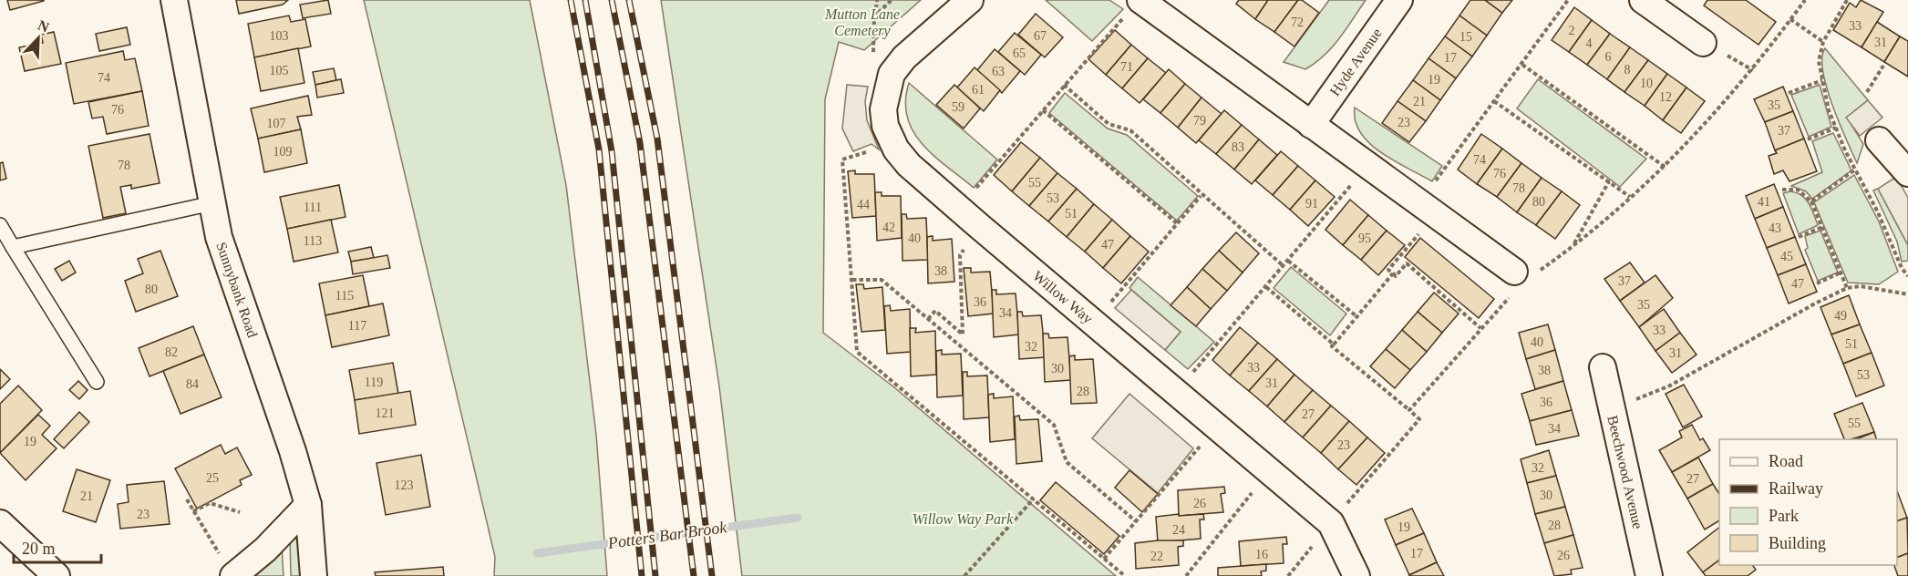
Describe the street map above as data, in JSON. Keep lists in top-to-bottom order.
{
  "streets": {
    "street": [
      "Hyde Avenue",
      "Sunnybank Road",
      "Willow Way",
      "Beechwood Avenue"
    ]
  },
  "water": ["Potters Bar Brook"],
  "parks": ["Mutton Lane Cemetery", "Willow Way Park"],
  "house_numbers": [
    "72",
    "33",
    "2",
    "103",
    "67",
    "15",
    "31",
    "4",
    "65",
    "6",
    "17",
    "71",
    "8",
    "105",
    "63",
    "74",
    "19",
    "10",
    "61",
    "12",
    "21",
    "35",
    "59",
    "76",
    "79",
    "23",
    "107",
    "37",
    "83",
    "109",
    "74",
    "78",
    "76",
    "55",
    "78",
    "53",
    "80",
    "41",
    "91",
    "44",
    "111",
    "51",
    "42",
    "43",
    "40",
    "95",
    "113",
    "47",
    "45",
    "38",
    "37",
    "47",
    "80",
    "115",
    "36",
    "35",
    "34",
    "49",
    "117",
    "33",
    "40",
    "51",
    "32",
    "82",
    "31",
    "33",
    "30",
    "38",
    "53",
    "119",
    "31",
    "84",
    "28",
    "36",
    "121",
    "27",
    "55",
    "34",
    "19",
    "23",
    "32",
    "25",
    "27",
    "123",
    "30",
    "21",
    "26",
    "23",
    "28",
    "19",
    "24",
    "17",
    "16",
    "26",
    "22"
  ],
  "legend": [
    "Road",
    "Railway",
    "Park",
    "Building"
  ],
  "scale_bar": "20 m",
  "north": "top right"
}
